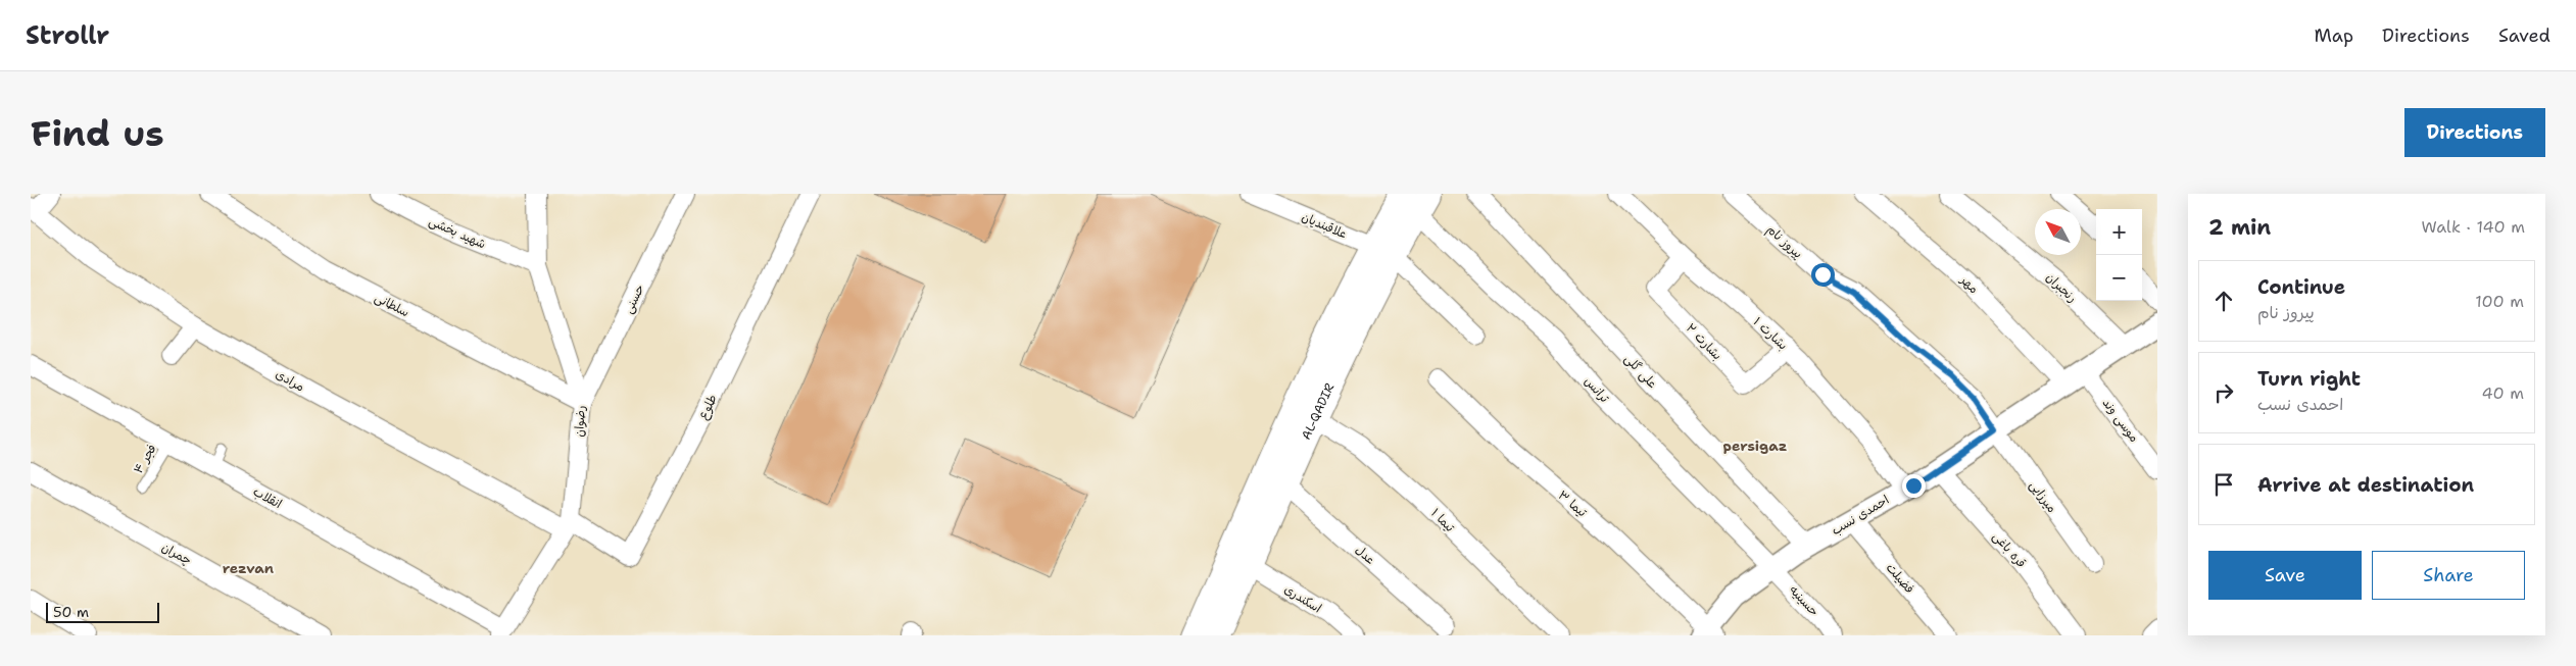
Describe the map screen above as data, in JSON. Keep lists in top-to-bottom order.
{
  "streets": {
    "main road": ["AL-QADIR"],
    "street": [
      "علاقبندیان",
      "شهید بخشی",
      "پیروز نام",
      "مهر",
      "رنجبران",
      "حسنی",
      "سلطانی",
      "بشارت ۱",
      "بشارت ۲",
      "علی گلی",
      "مرادی",
      "ترانس",
      "طلوع",
      "موسی وند",
      "رضوان",
      "میرزایی",
      "انقلاب",
      "تیما ۳",
      "احمدی نسب",
      "تیما ۱",
      "قره باغی",
      "چمران",
      "عدل",
      "فضیلت",
      "اسکندری",
      "حسینیه"
    ],
    "lane": ["فجر ۴"]
  },
  "crossings": [
    ["علاقبندیان", "AL-QADIR"],
    ["شهید بخشی", "رضوان"],
    ["پیروز نام", "میرزایی"],
    ["پیروز نام", "احمدی نسب"],
    ["مهر", "احمدی نسب"],
    ["رنجبران", "احمدی نسب"],
    ["حسنی", "سلطانی"],
    ["حسنی", "رضوان"],
    ["سلطانی", "رضوان"],
    ["بشارت ۱", "بشارت ۲"],
    ["بشارت ۱", "احمدی نسب"],
    ["علی گلی", "احمدی نسب"],
    ["مرادی", "طلوع"],
    ["مرادی", "رضوان"],
    ["ترانس", "AL-QADIR"],
    ["ترانس", "احمدی نسب"],
    ["ترانس", "حسینیه"],
    ["طلوع", "رضوان"],
    ["AL-QADIR", "تیما ۱"],
    ["AL-QADIR", "عدل"],
    ["AL-QADIR", "اسکندری"],
    ["موسی وند", "احمدی نسب"],
    ["رضوان", "انقلاب"],
    ["فجر ۴", "انقلاب"],
    ["میرزایی", "احمدی نسب"],
    ["تیما ۳", "احمدی نسب"],
    ["احمدی نسب", "قره باغی"],
    ["احمدی نسب", "فضیلت"],
    ["احمدی نسب", "حسینیه"]
  ],
  "districts": ["persigaz", "rezvan"],
  "scale_bar": "50 m",
  "north": "top left",
  "page": {
    "header": "Strollr",
    "nav": ["Map", "Directions", "Saved"],
    "buttons": [
      "Directions",
      ["Save", "Share"]
    ],
    "title": "Find us",
    "heading": ["2 min", "Walk · 140 m"],
    "map_buttons": ["+", "−"],
    "list": [
      ["Continue", "پیروز نام", "100 m"],
      ["Turn right", "احمدی نسب", "40 m"],
      "Arrive at destination"
    ],
    "scale": "50 m"
  }
}
